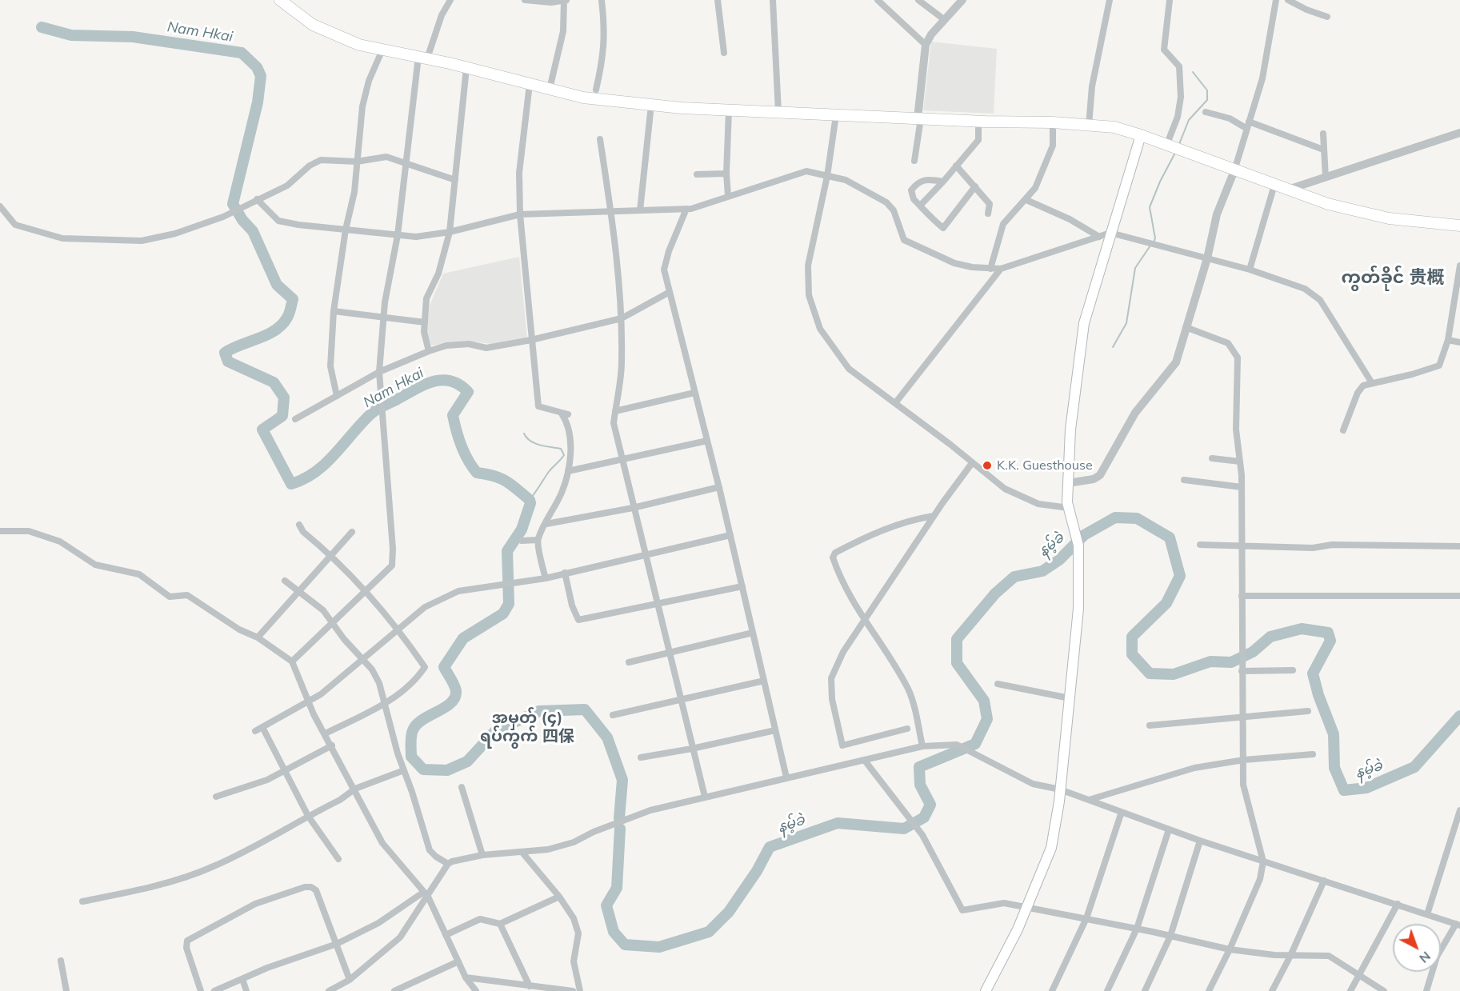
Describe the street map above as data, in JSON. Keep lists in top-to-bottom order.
{
  "districts": ["ကွတ်ခိုင် 贵概", "အမှတ် (၄) ရပ်ကွက် 四保"],
  "water": ["Nam Hkai", "နမ့်ခဲ"],
  "places": ["K.K. Guesthouse"],
  "north": "bottom right"
}
